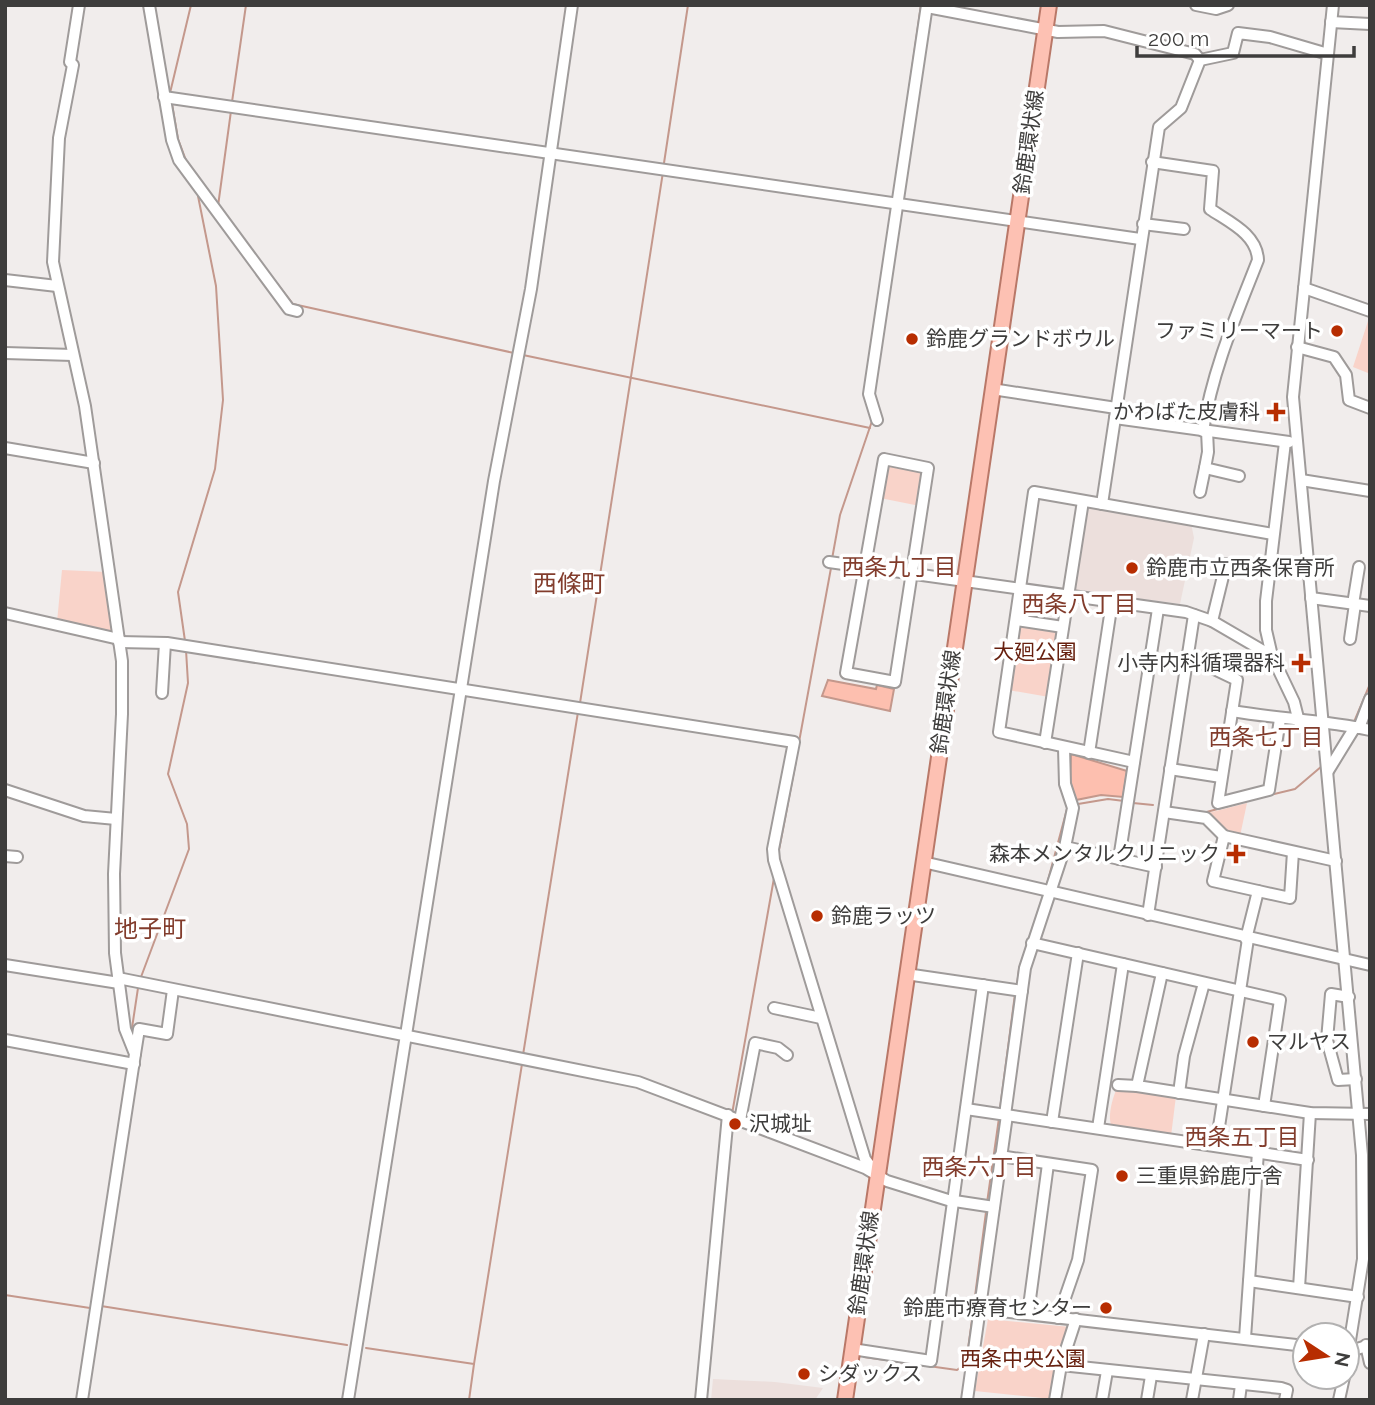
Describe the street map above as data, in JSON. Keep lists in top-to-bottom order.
{
  "streets": {
    "main road": ["鈴鹿環状線"]
  },
  "districts": [
    "西条九丁目",
    "西條町",
    "西条八丁目",
    "西条七丁目",
    "地子町",
    "西条五丁目",
    "西条六丁目"
  ],
  "parks": ["大廻公園", "西条中央公園"],
  "places": {
    "other": [
      "ファミリーマート",
      "鈴鹿グランドボウル",
      "鈴鹿市立西条保育所",
      "鈴鹿ラッツ",
      "マルヤス",
      "沢城址",
      "三重県鈴鹿庁舎",
      "鈴鹿市療育センター",
      "シダックス"
    ],
    "health": ["かわばた皮膚科", "小寺内科循環器科", "森本メンタルクリニック"]
  },
  "scale_bar": "200 m",
  "north": "right"
}
